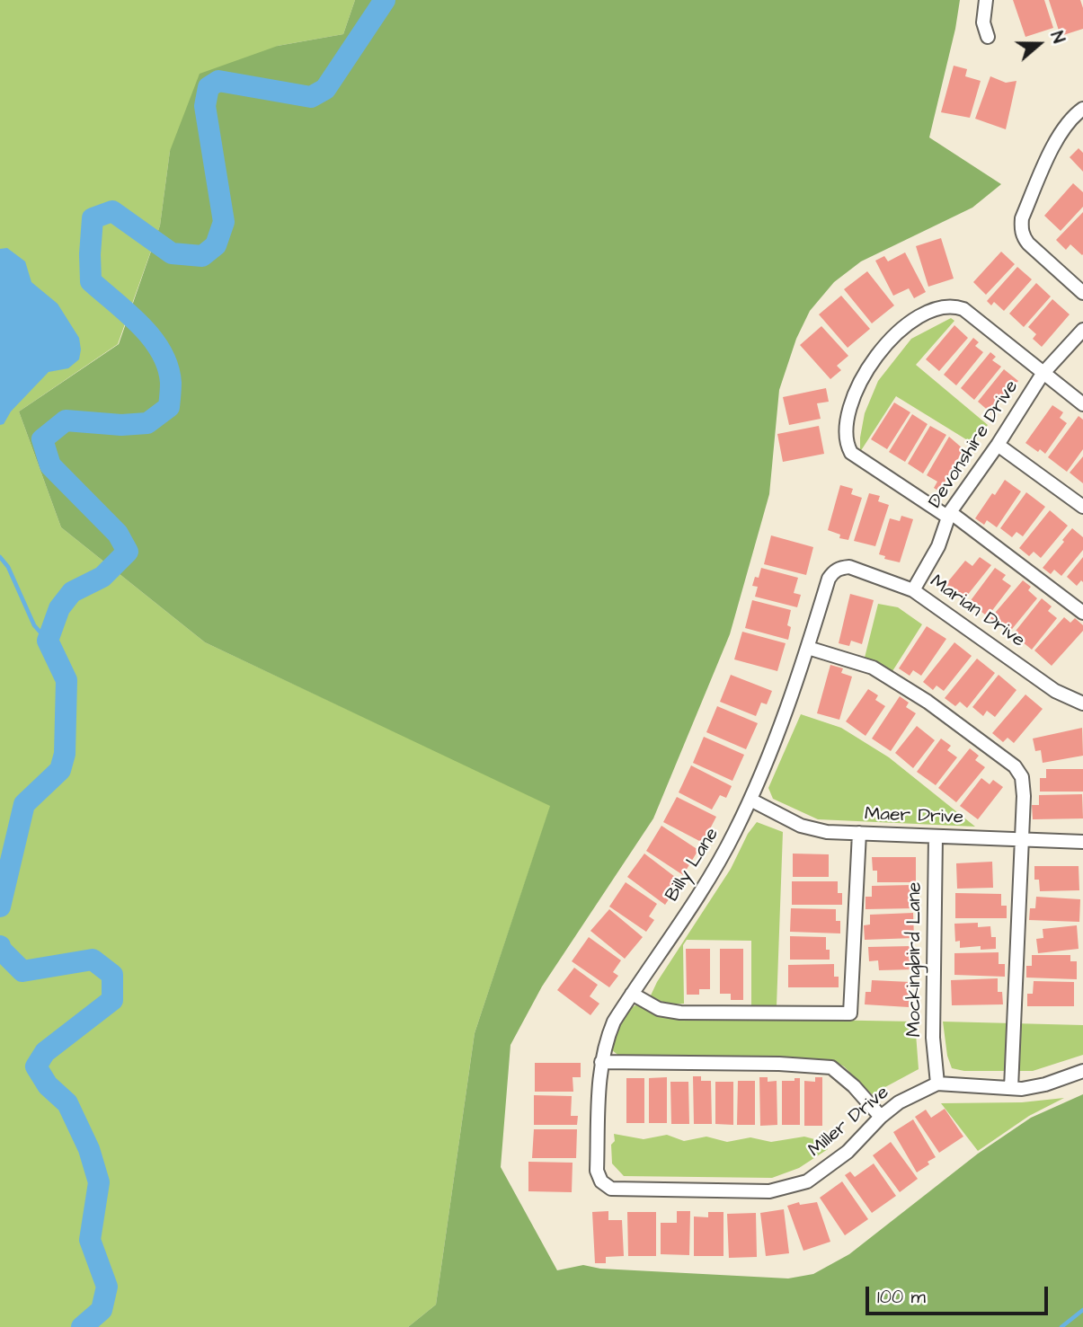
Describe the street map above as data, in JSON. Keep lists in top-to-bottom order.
{
  "streets": {
    "street": [
      "Devonshire Drive",
      "Marian Drive",
      "Maer Drive",
      "Billy Lane",
      "Mockingbird Lane",
      "Miller Drive"
    ]
  },
  "crossings": [
    ["Devonshire Drive", "Marian Drive"],
    ["Marian Drive", "Billy Lane"],
    ["Maer Drive", "Billy Lane"],
    ["Maer Drive", "Mockingbird Lane"],
    ["Billy Lane", "Miller Drive"],
    ["Mockingbird Lane", "Miller Drive"]
  ],
  "scale_bar": "100 m",
  "north": "right"
}
